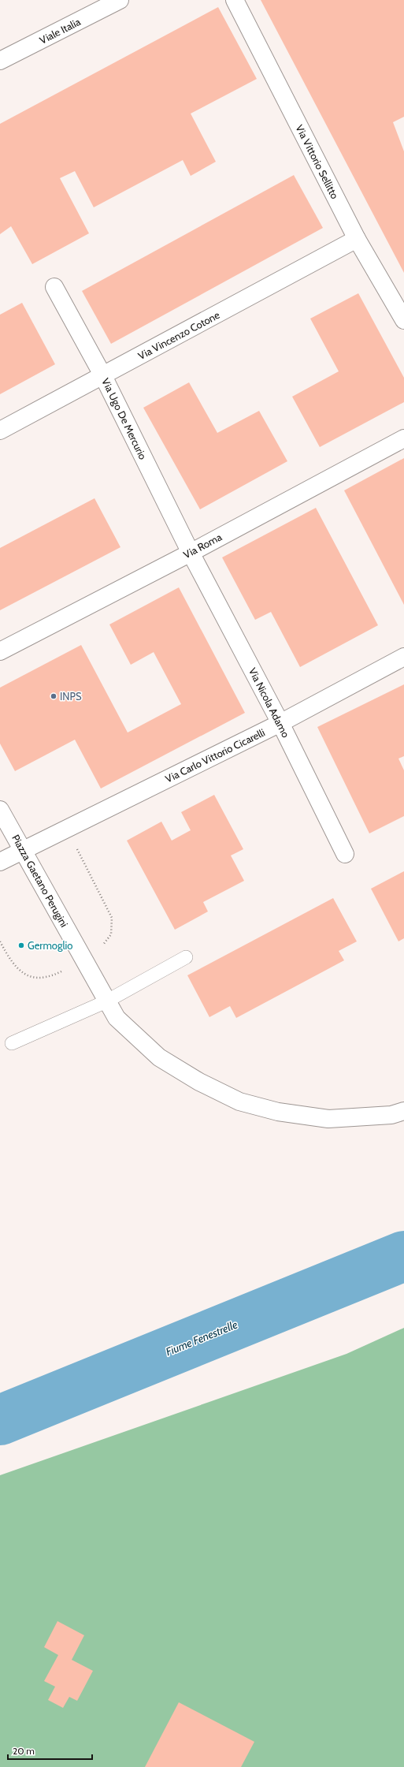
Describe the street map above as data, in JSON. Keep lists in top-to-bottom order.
{
  "streets": {
    "street": [
      "Viale Italia",
      "Via Vittorio Sellitto",
      "Via Vincenzo Cotone",
      "Via Ugo De Mercurio",
      "Via Roma",
      "Via Nicola Adamo",
      "Via Carlo Vittorio Cicarelli",
      "Piazza Gaetano Perugini"
    ]
  },
  "crossings": [
    ["Via Vittorio Sellitto", "Via Vincenzo Cotone"],
    ["Via Vincenzo Cotone", "Via Ugo De Mercurio"],
    ["Via Ugo De Mercurio", "Via Roma"],
    ["Via Ugo De Mercurio", "Via Nicola Adamo"],
    ["Via Roma", "Via Nicola Adamo"],
    ["Via Nicola Adamo", "Via Carlo Vittorio Cicarelli"],
    ["Via Carlo Vittorio Cicarelli", "Piazza Gaetano Perugini"]
  ],
  "water": ["Fiume Fenestrelle"],
  "places": ["INPS", "Germoglio"],
  "scale_bar": "20 m"
}
